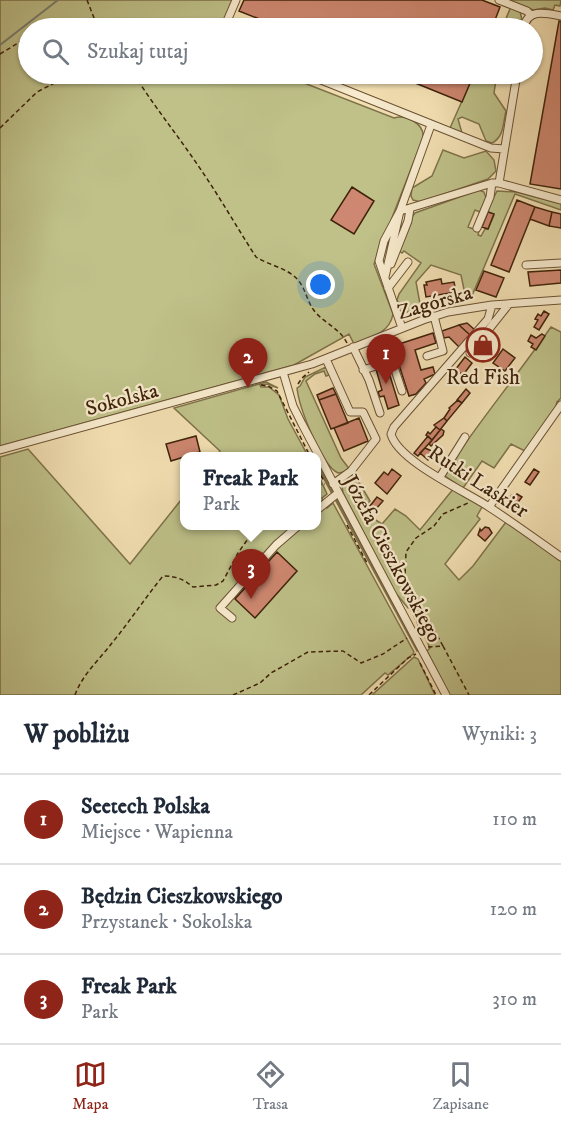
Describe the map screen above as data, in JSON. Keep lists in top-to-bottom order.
{
  "streets": {
    "street": [
      "Zagórska",
      "Sokolska",
      "Rutki Laskier",
      "Józefa Cieszkowskiego"
    ]
  },
  "crossings": [
    ["Zagórska", "Sokolska"],
    ["Zagórska", "Rutki Laskier"],
    ["Zagórska", "Józefa Cieszkowskiego"]
  ],
  "places": {
    "shop": ["Red Fish"]
  },
  "page": {
    "search": "Szukaj tutaj",
    "pins": ["1", "2", "3"],
    "popup": ["Freak Park", "Park"],
    "heading": ["W pobliżu", "Wyniki: 3"],
    "list": [
      {
        "mark": "1",
        "name": "Seetech Polska",
        "note": "Miejsce · Wapienna",
        "value": "110 m"
      },
      {
        "mark": "2",
        "name": "Będzin Cieszkowskiego",
        "note": "Przystanek · Sokolska",
        "value": "120 m"
      },
      {
        "mark": "3",
        "name": "Freak Park",
        "note": "Park",
        "value": "310 m"
      }
    ],
    "nav": ["Mapa", "Trasa", "Zapisane"]
  }
}
